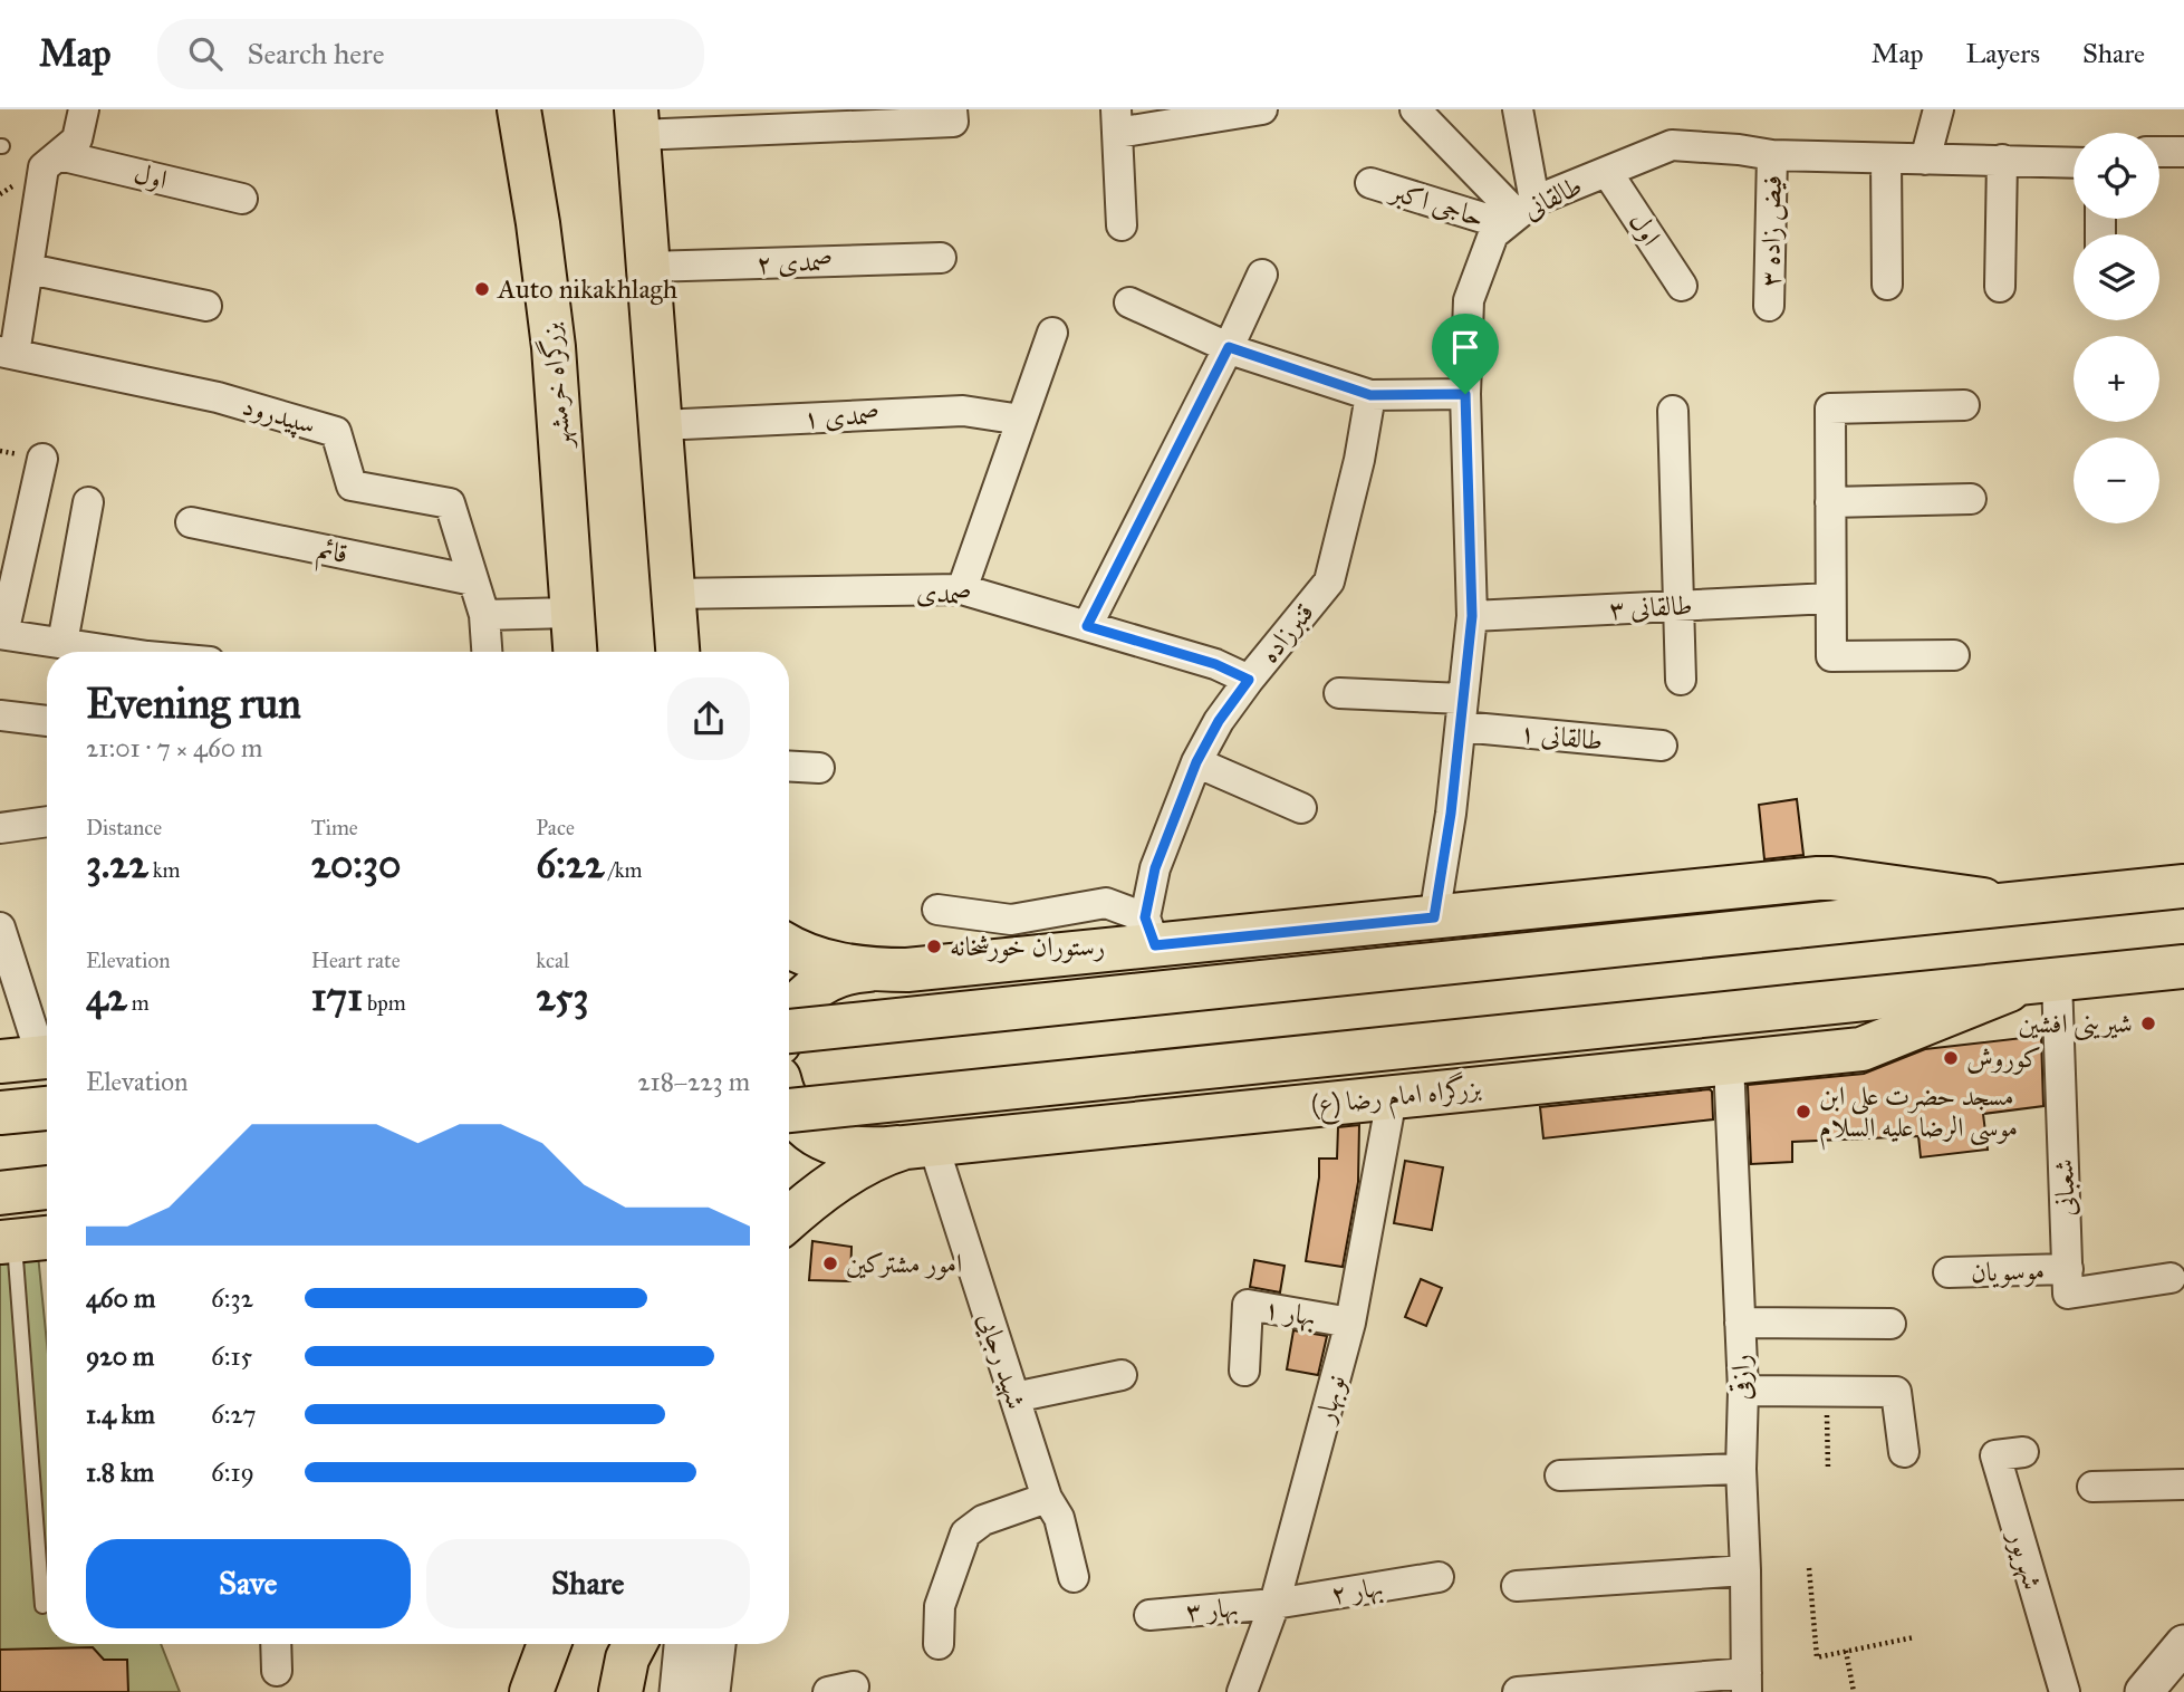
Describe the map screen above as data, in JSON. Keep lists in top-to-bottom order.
{
  "streets": {
    "main road": ["بزرگراه خرمشهر", "بزرگراه امام رضا (ع)"],
    "street": [
      "اول",
      "طالقانی",
      "حاجی اکبر",
      "فیض زاده ۳",
      "صمدی ۲",
      "سپیدرود",
      "صمدی ۱",
      "قائم",
      "صمدی",
      "طالقانی ۳",
      "قنبرزاده",
      "طالقانی ۱",
      "شعبانی",
      "موسویان",
      "بهار ۱",
      "شهید رجایی",
      "رازقی",
      "نوبهار",
      "شهریور",
      "بهار ۲",
      "بهار ۳"
    ]
  },
  "crossings": [
    ["اول", "طالقانی"],
    ["طالقانی", "حاجی اکبر"],
    ["طالقانی", "فیض زاده ۳"],
    ["طالقانی", "طالقانی ۳"],
    ["طالقانی", "طالقانی ۱"],
    ["سپیدرود", "قائم"],
    ["صمدی", "قنبرزاده"],
    ["بزرگراه امام رضا (ع)", "شعبانی"],
    ["بزرگراه امام رضا (ع)", "شهید رجایی"],
    ["بزرگراه امام رضا (ع)", "رازقی"],
    ["بزرگراه امام رضا (ع)", "نوبهار"],
    ["شعبانی", "موسویان"],
    ["بهار ۱", "نوبهار"],
    ["نوبهار", "بهار ۲"],
    ["نوبهار", "بهار ۳"],
    ["بهار ۲", "بهار ۳"]
  ],
  "places": [
    "Auto nikakhlagh",
    "رستوران خورشخانه",
    "شیرینی افشین",
    "کوروش",
    "مسجد حضرت علی ابن موسی الرضا علیه السلام",
    "امور مشترکین"
  ],
  "page": {
    "header": "Map",
    "search": "Search here",
    "nav": ["Map", "Layers", "Share"],
    "map_buttons": ["+", "−"],
    "heading": ["Evening run", "21:01 · 7 × 460 m"],
    "stats": [
      ["Distance", "3.22 km"],
      ["Time", "20:30"],
      ["Pace", "6:22 /km"],
      ["Elevation", "42 m"],
      ["Heart rate", "171 bpm"],
      ["kcal", "253"]
    ],
    "chart": ["Elevation", "218–223 m"],
    "list": [
      {
        "name": "460 m",
        "note": "6:32"
      },
      {
        "name": "920 m",
        "note": "6:15"
      },
      {
        "name": "1.4 km",
        "note": "6:27"
      },
      {
        "name": "1.8 km",
        "note": "6:19"
      }
    ],
    "buttons": ["Save", "Share"]
  }
}
